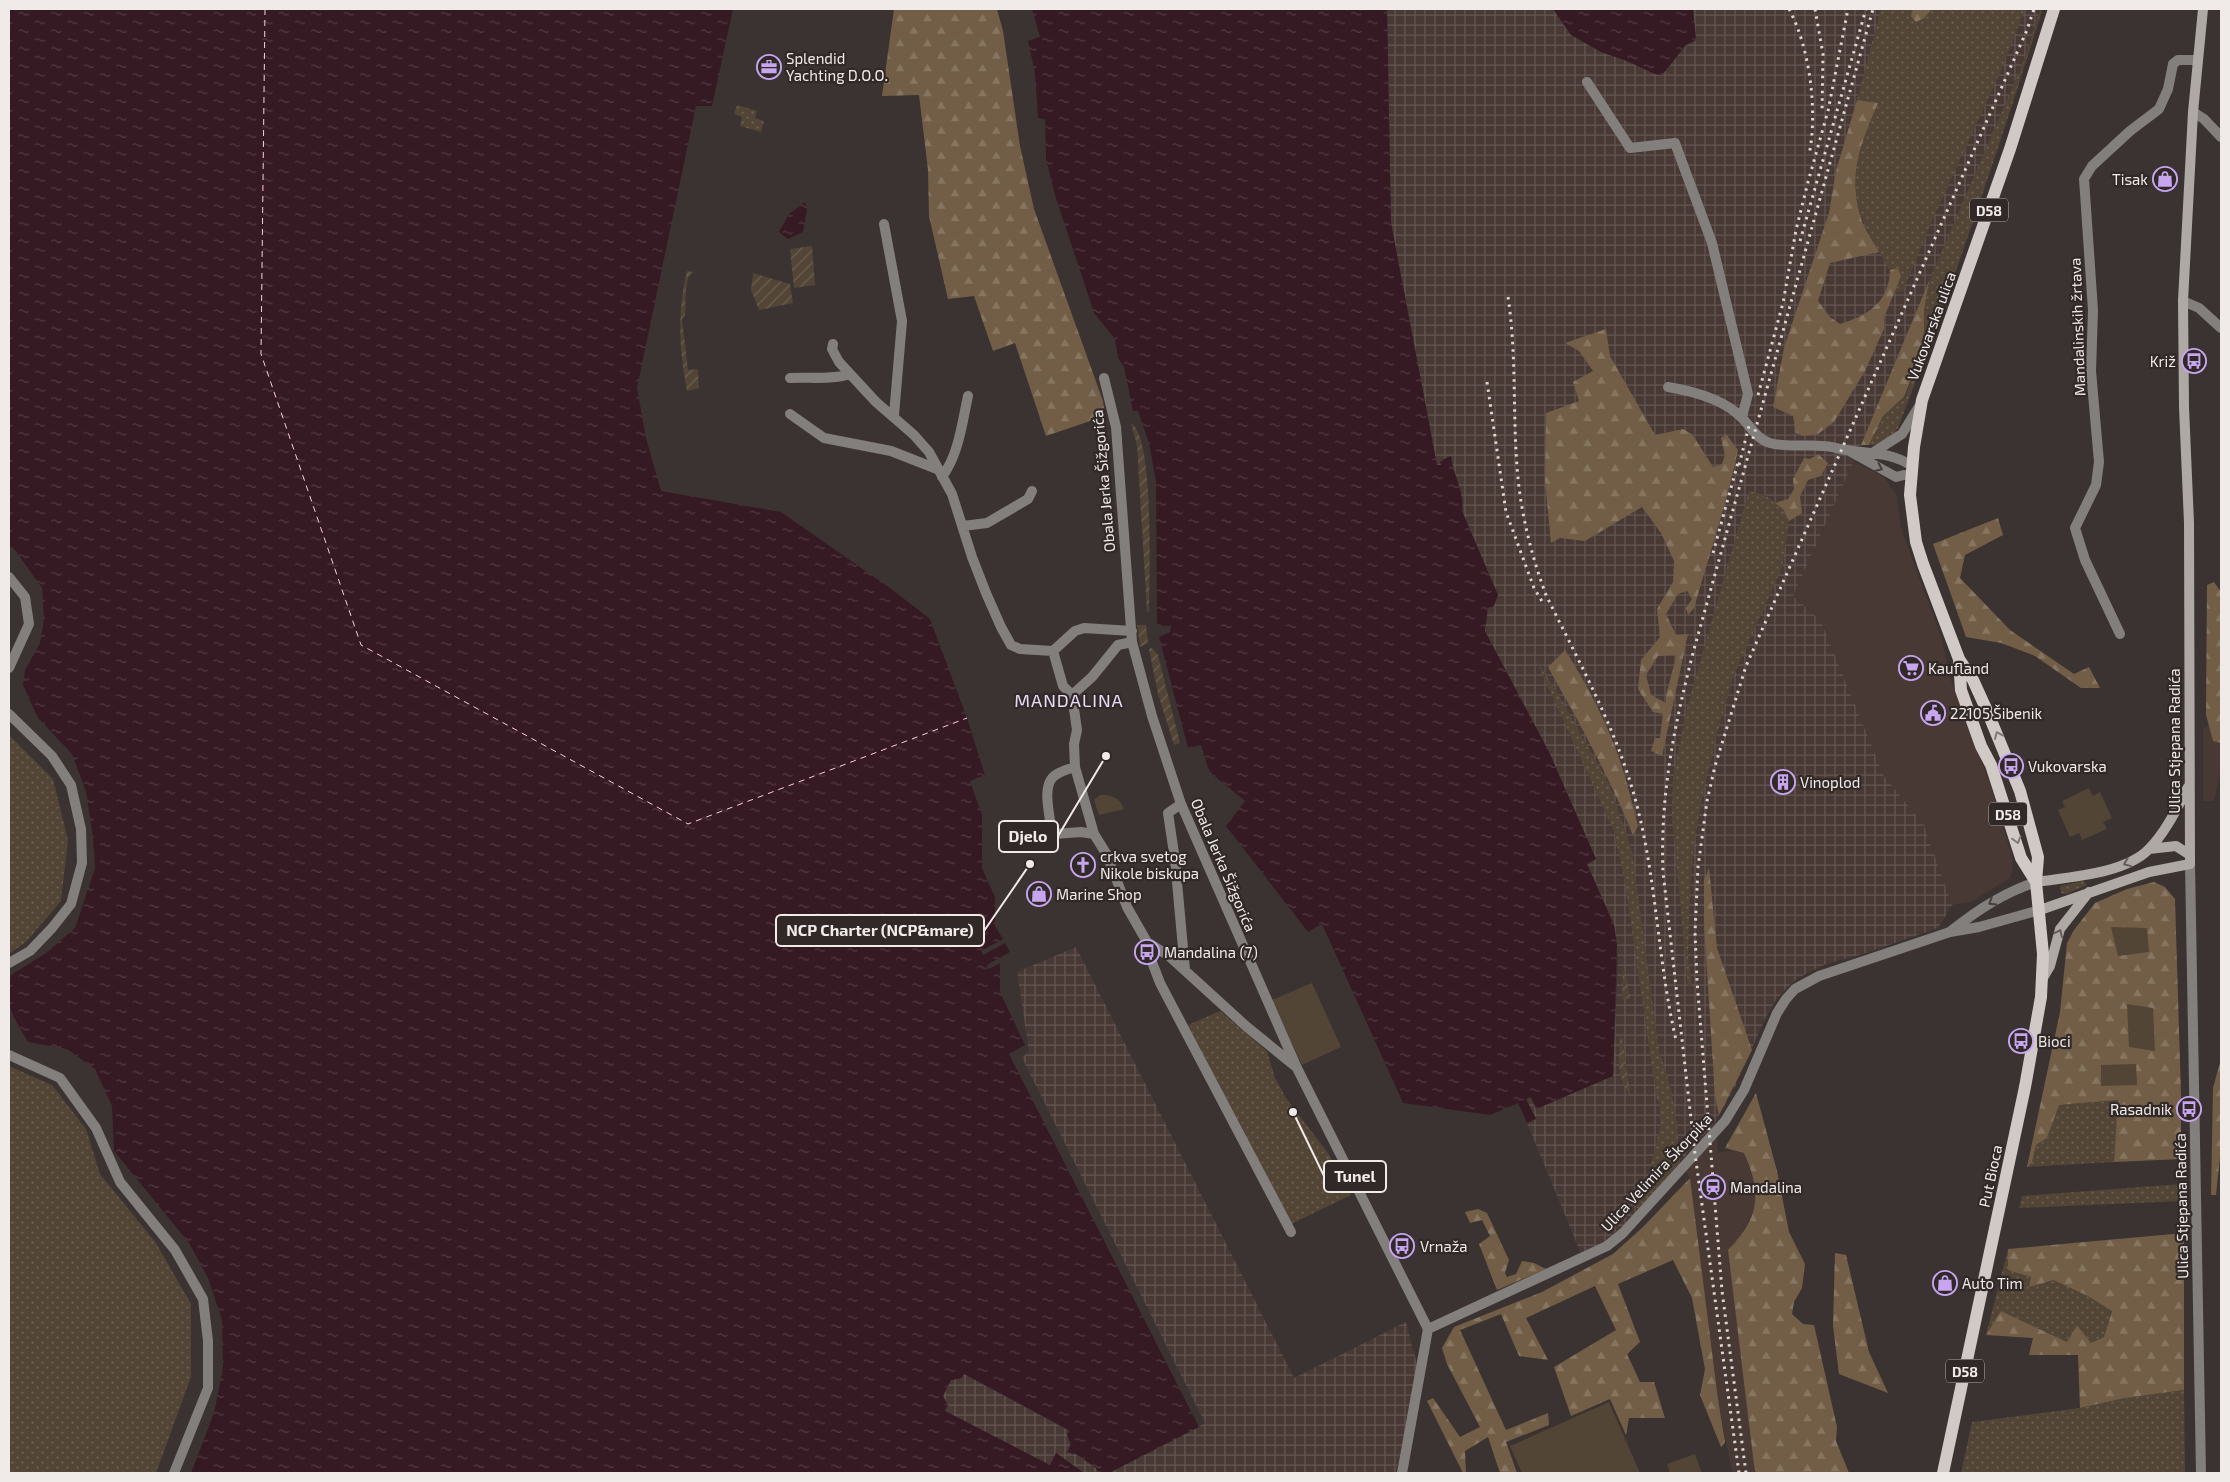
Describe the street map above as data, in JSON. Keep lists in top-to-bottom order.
{
  "streets": {
    "main road": [
      "D58",
      "Vukovarska ulica",
      "Ulica Stjepana Radića",
      "Put Bioca"
    ],
    "street": ["Mandalinskih žrtava", "Obala Jerka Šižgorića", "Ulica Velimira Škorpika"]
  },
  "crossings": [
    ["Vukovarska ulica", "Ulica Velimira Škorpika"],
    ["Vukovarska ulica", "Put Bioca"],
    ["Mandalinskih žrtava", "Ulica Stjepana Radića"],
    ["Obala Jerka Šižgorića", "Ulica Velimira Škorpika"],
    ["Ulica Velimira Škorpika", "Put Bioca"]
  ],
  "districts": ["MANDALINA"],
  "places": {
    "office": ["Splendid Yachting D.O.O."],
    "shop": ["Tisak", "Marine Shop", "Auto Tim"],
    "bus stop": [
      "Križ",
      "Vukovarska",
      "Mandalina (7)",
      "Bioci",
      "Rasadnik",
      "Vrnaža"
    ],
    "supermarket": ["Kaufland"],
    "public building": ["22105 Šibenik"],
    "other": ["Djelo", "NCP Charter (NCP&mare)", "Tunel"],
    "building": ["Vinoplod"],
    "church": ["crkva svetog Nikole biskupa"],
    "station": ["Mandalina"]
  }
}
